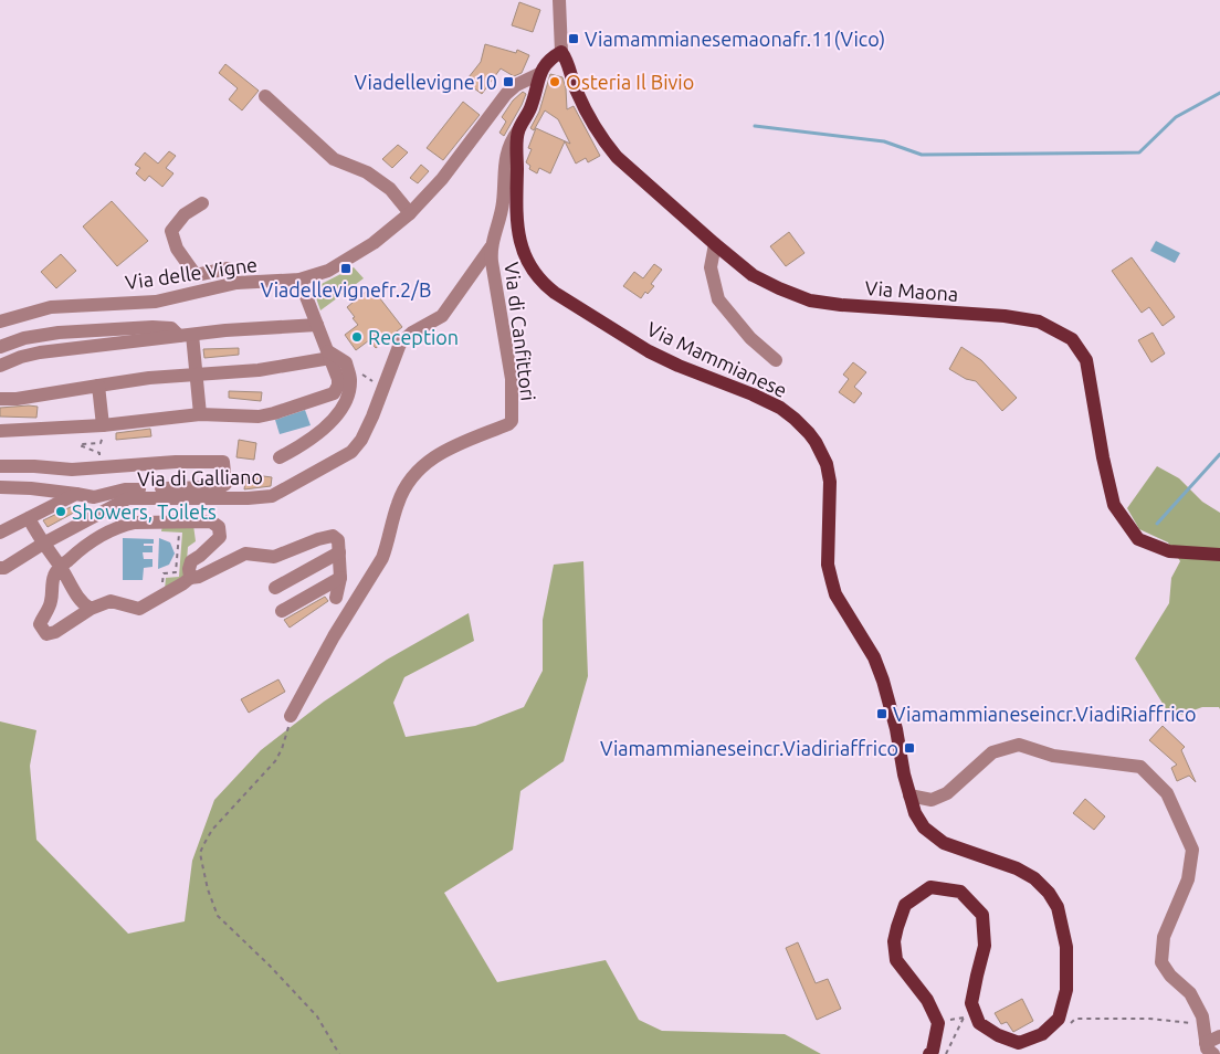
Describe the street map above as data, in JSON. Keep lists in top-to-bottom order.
{
  "streets": {
    "main road": ["Via Maona", "Via Mammianese"],
    "street": ["Via delle Vigne", "Via di Canfittori", "Via di Galliano"]
  },
  "crossings": [
    ["Via delle Vigne", "Via Mammianese"],
    ["Via di Canfittori", "Via Mammianese"],
    ["Via di Canfittori", "Via di Galliano"]
  ],
  "places": {
    "transit": [
      "Viamammianesemaonafr.11(Vico)",
      "Viadellevigne10",
      "Viadellevignefr.2/B",
      "Viamammianeseincr.ViadiRiaffrico",
      "Viamammianeseincr.Viadiriaffrico"
    ],
    "other": ["Osteria Il Bivio", "Reception", "Showers, Toilets"]
  }
}
